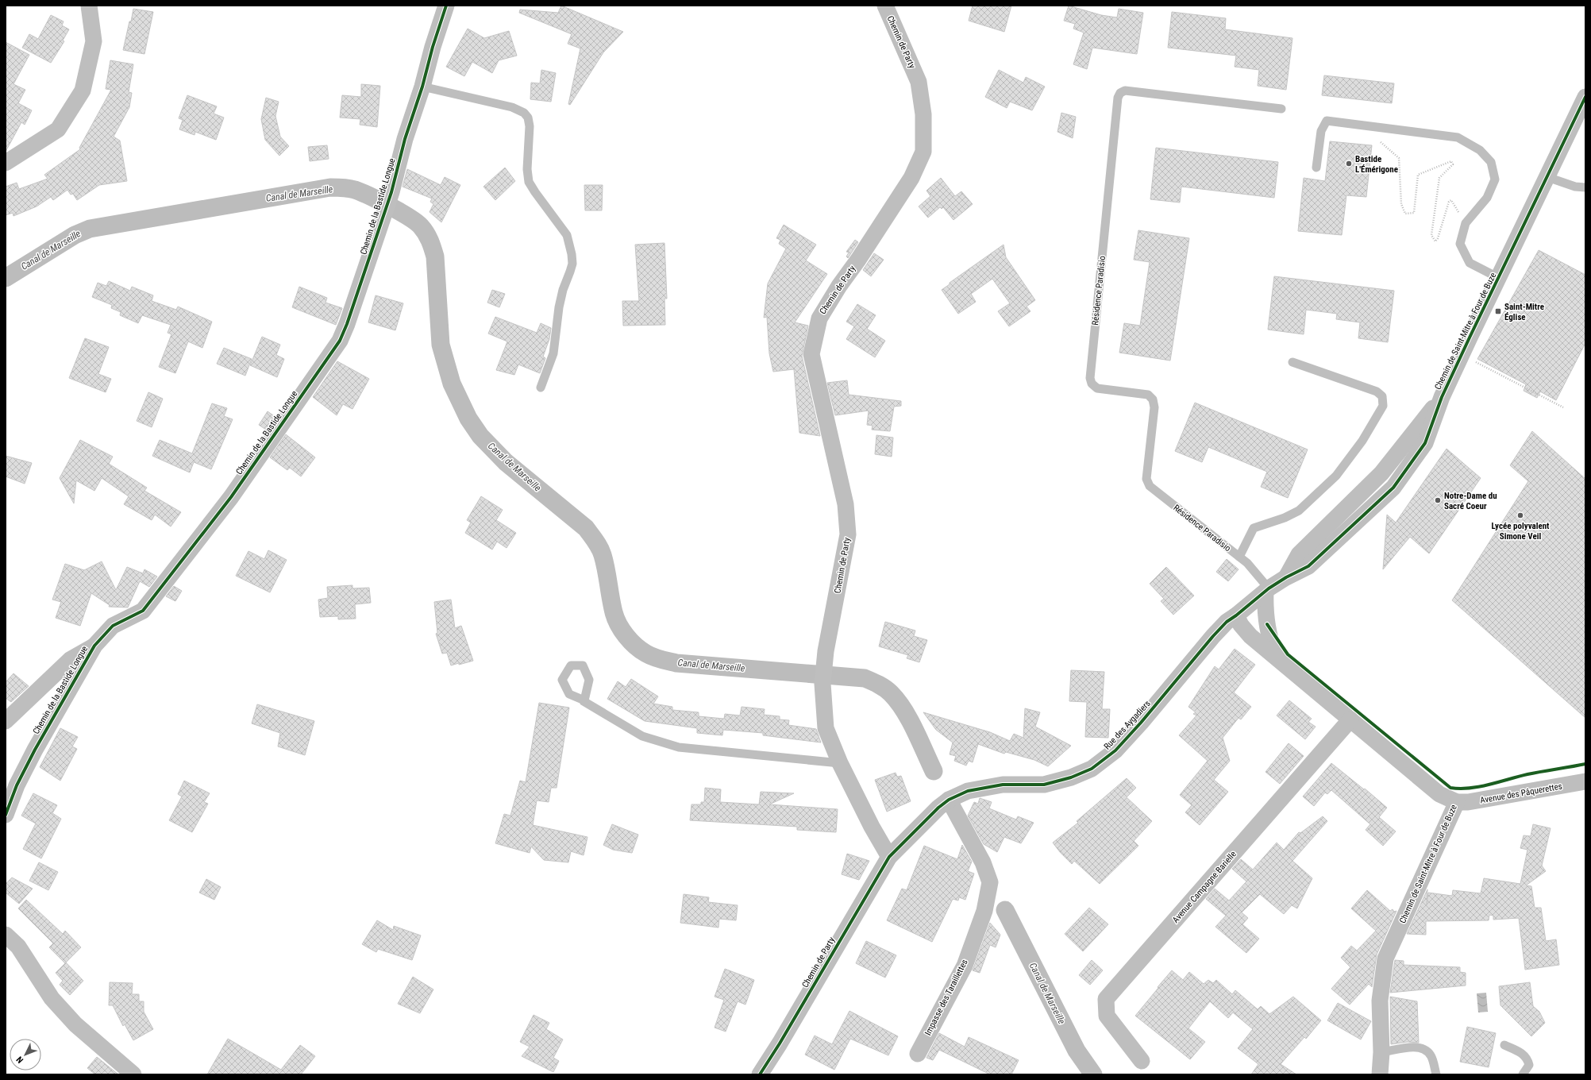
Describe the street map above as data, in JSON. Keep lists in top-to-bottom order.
{
  "streets": {
    "street": [
      "Chemin de Party",
      "Chemin de la Bastide Longue",
      "Chemin de Saint-Mitre à Four de Buze",
      "Rue des Aygadiers",
      "Avenue des Pâquerettes",
      "Avenue Campagne Barielle",
      "Impasse des Taraillettes"
    ],
    "lane": ["Résidence Paradisio"]
  },
  "crossings": [
    ["Chemin de Party", "Rue des Aygadiers"],
    ["Résidence Paradisio", "Chemin de Saint-Mitre à Four de Buze"],
    ["Résidence Paradisio", "Rue des Aygadiers"],
    ["Chemin de Saint-Mitre à Four de Buze", "Rue des Aygadiers"],
    ["Chemin de Saint-Mitre à Four de Buze", "Avenue des Pâquerettes"],
    ["Chemin de Saint-Mitre à Four de Buze", "Avenue Campagne Barielle"],
    ["Rue des Aygadiers", "Impasse des Taraillettes"]
  ],
  "water": ["Canal de Marseille"],
  "places": {
    "other": ["Bastide L'Émérigone", "Notre-Dame du Sacré Coeur", "Lycée polyvalent Simone Veil"],
    "transit": ["Saint-Mitre Église"]
  },
  "north": "bottom left"
}
